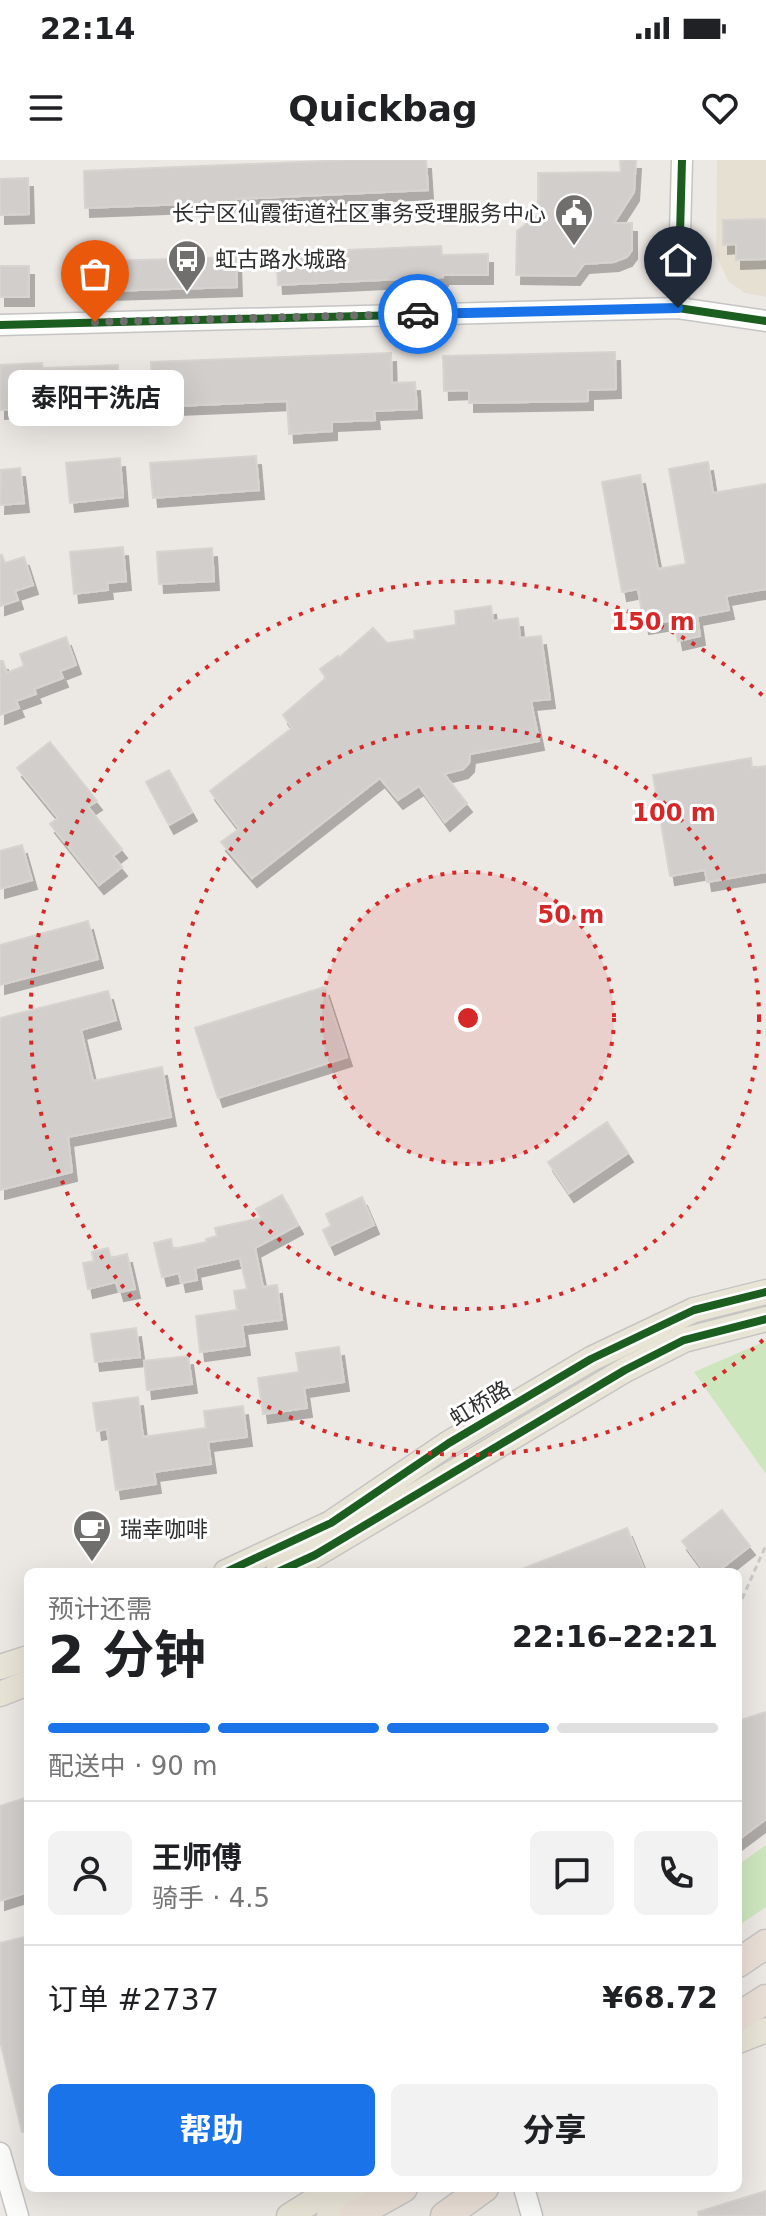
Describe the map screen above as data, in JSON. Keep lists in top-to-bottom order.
{
  "streets": {
    "main road": ["虹桥路"]
  },
  "places": {
    "public building": ["长宁区仙霞街道社区事务受理服务中心"],
    "bus stop": ["虹古路水城路"],
    "other": ["泰阳干洗店"],
    "cafe": ["瑞幸咖啡"]
  },
  "page": {
    "status": "22:14",
    "header": "Quickbag",
    "bubble": "泰阳干洗店",
    "heading": ["2 分钟", "预计还需", "22:16–22:21"],
    "panel": [
      "王师傅",
      "骑手 · 4.5",
      "订单 #2737",
      "¥68.72"
    ],
    "bar": "配送中 · 90 m",
    "buttons": ["帮助", "分享"]
  },
  "rings": ["150 m", "100 m", "50 m"]
}
